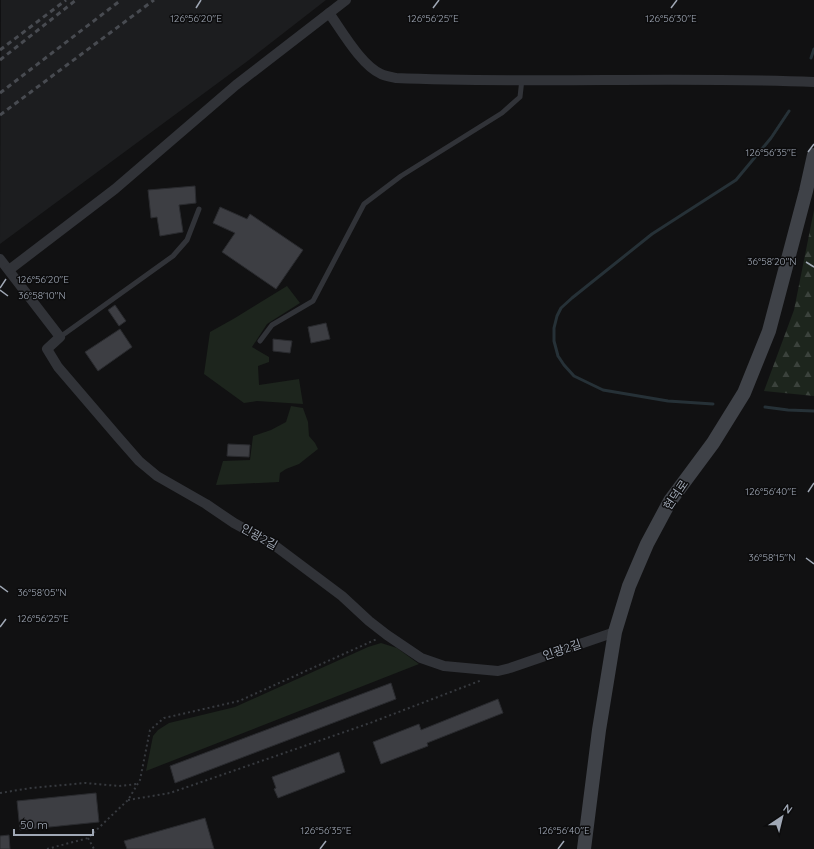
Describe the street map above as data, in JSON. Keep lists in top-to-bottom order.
{
  "streets": {
    "main road": ["현덕로"],
    "street": ["인광2길"]
  },
  "crossings": [
    ["현덕로", "인광2길"]
  ],
  "scale_bar": "50 m",
  "north": "top right",
  "coordinates": [
    "126°56'20\"E",
    "126°56'25\"E",
    "126°56'30\"E",
    "126°56'35\"E",
    "36°58'20\"N",
    "36°58'10\"N",
    "126°56'40\"E",
    "36°58'15\"N",
    "36°58'05\"N"
  ]
}
